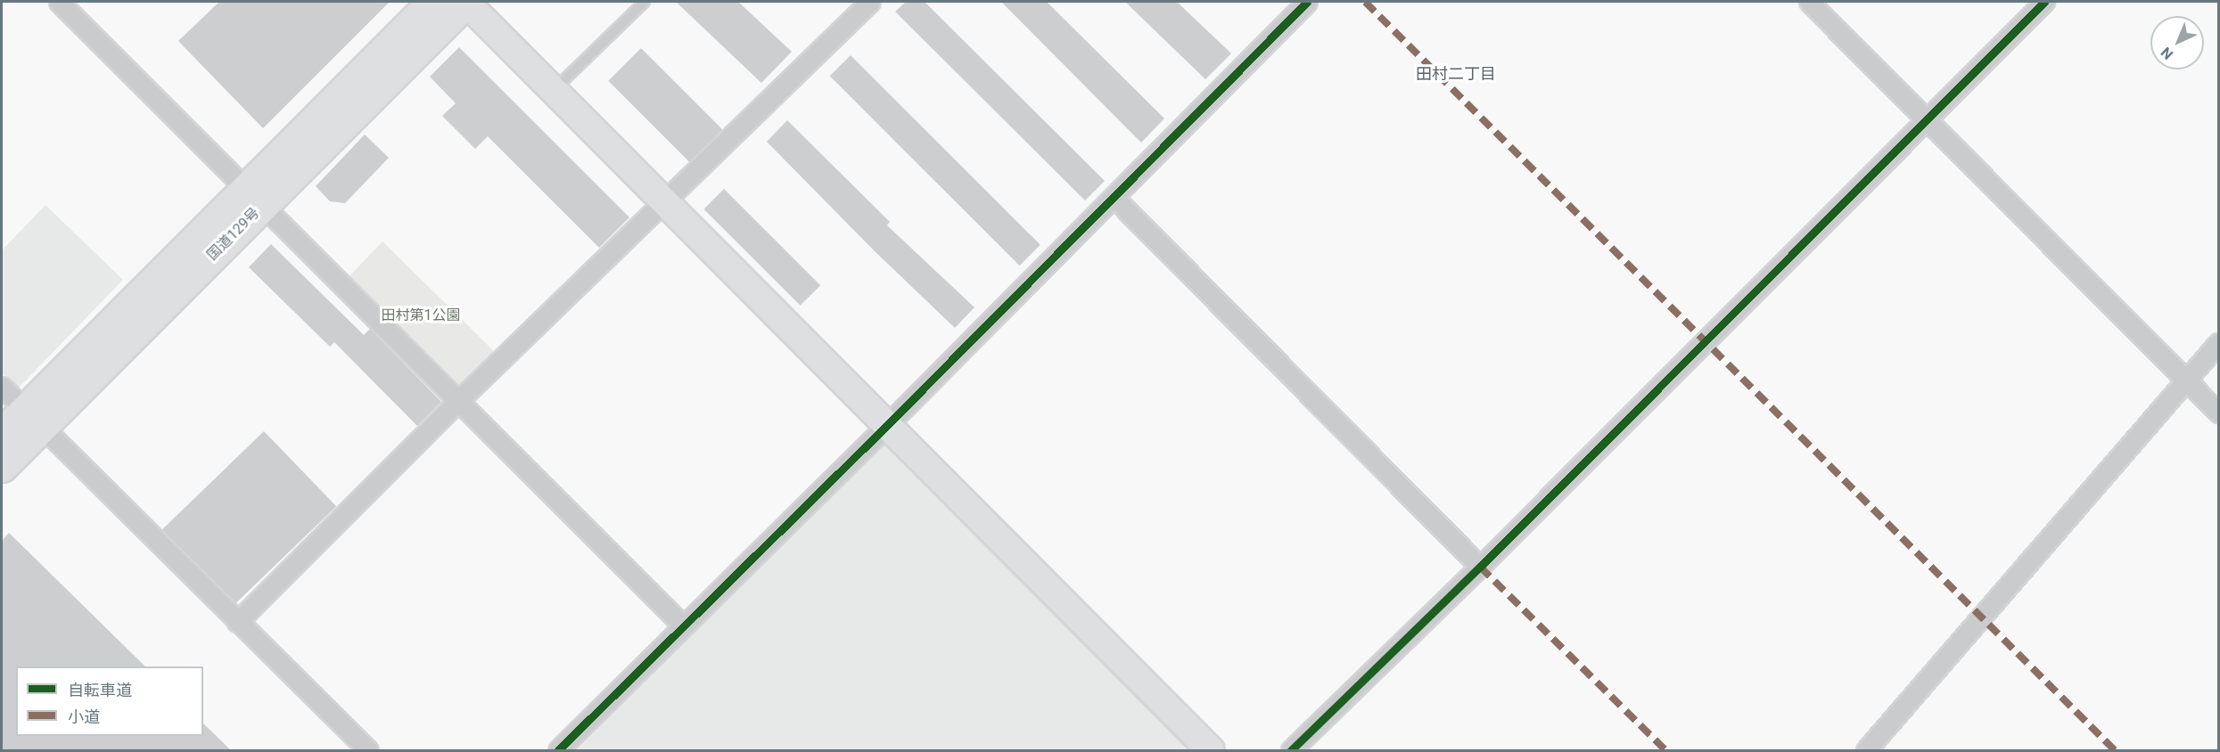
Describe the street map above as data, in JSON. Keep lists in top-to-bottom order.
{
  "streets": {
    "highway": ["国道129号"]
  },
  "districts": ["田村二丁目"],
  "parks": ["田村第1公園"],
  "legend": ["自転車道", "小道"],
  "north": "bottom left"
}
